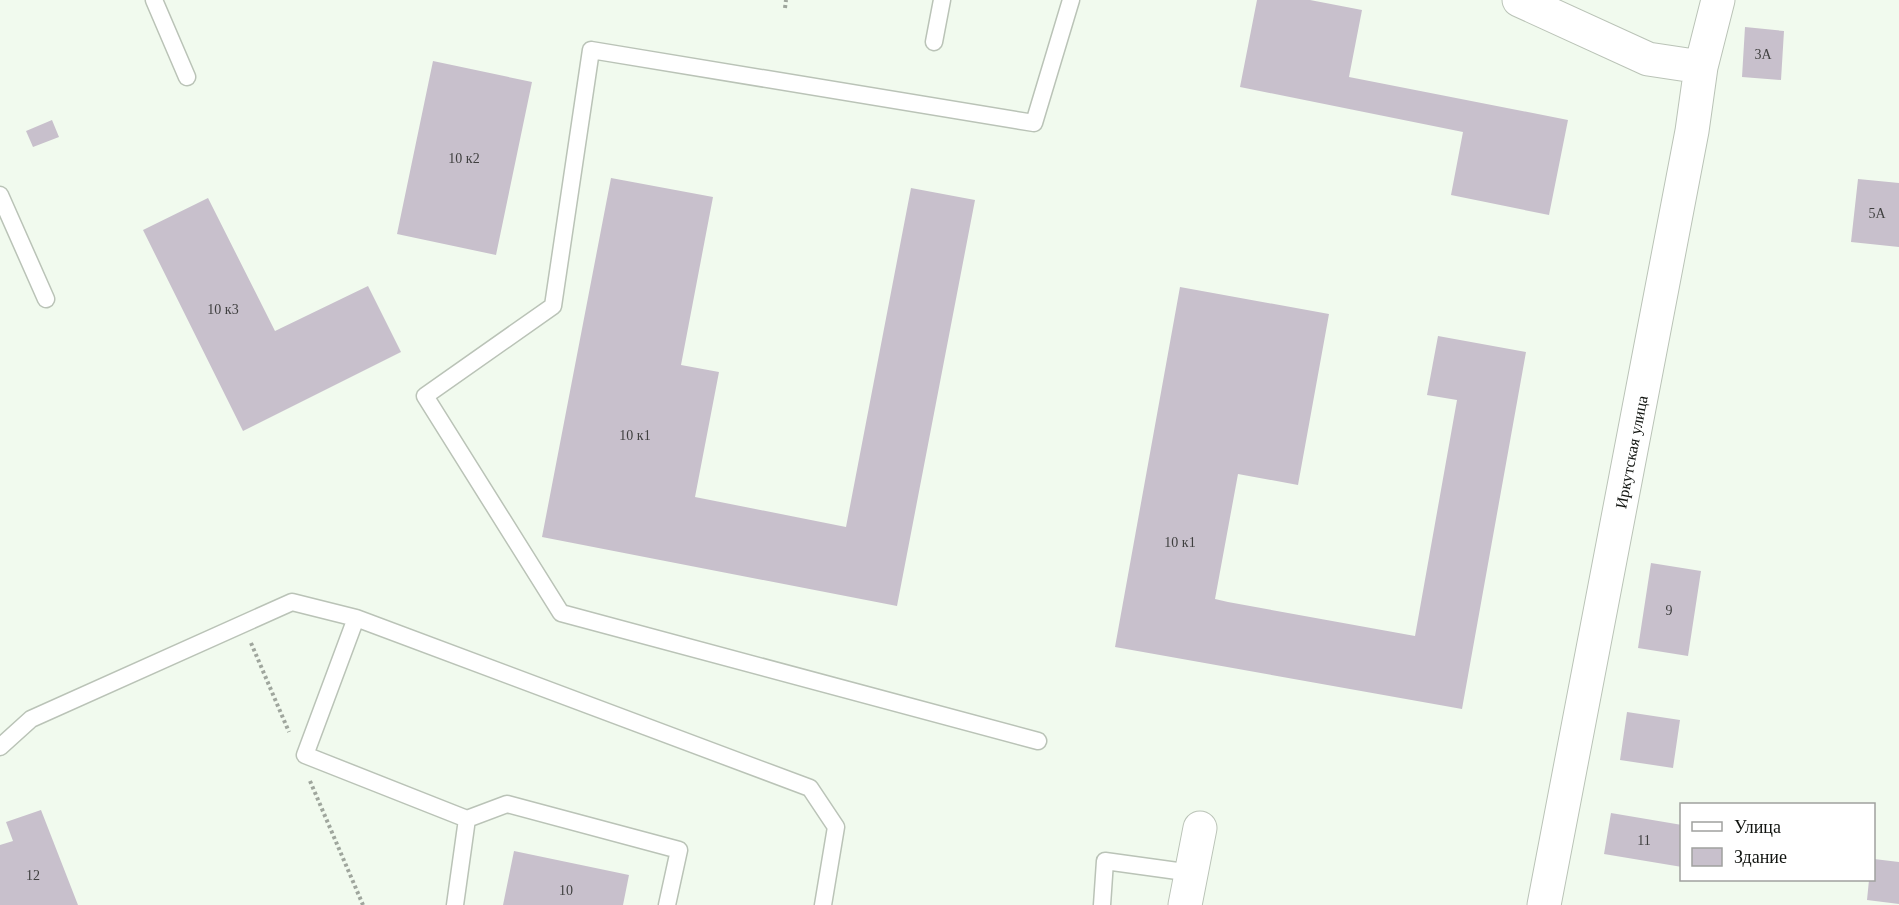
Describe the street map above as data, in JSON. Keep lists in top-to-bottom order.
{
  "streets": {
    "street": ["Иркутская улица"]
  },
  "house_numbers": [
    "3А",
    "10 к2",
    "5А",
    "10 к3",
    "10 к1",
    "10 к1",
    "9",
    "11",
    "12",
    "10"
  ],
  "legend": ["Улица", "Здание"]
}
